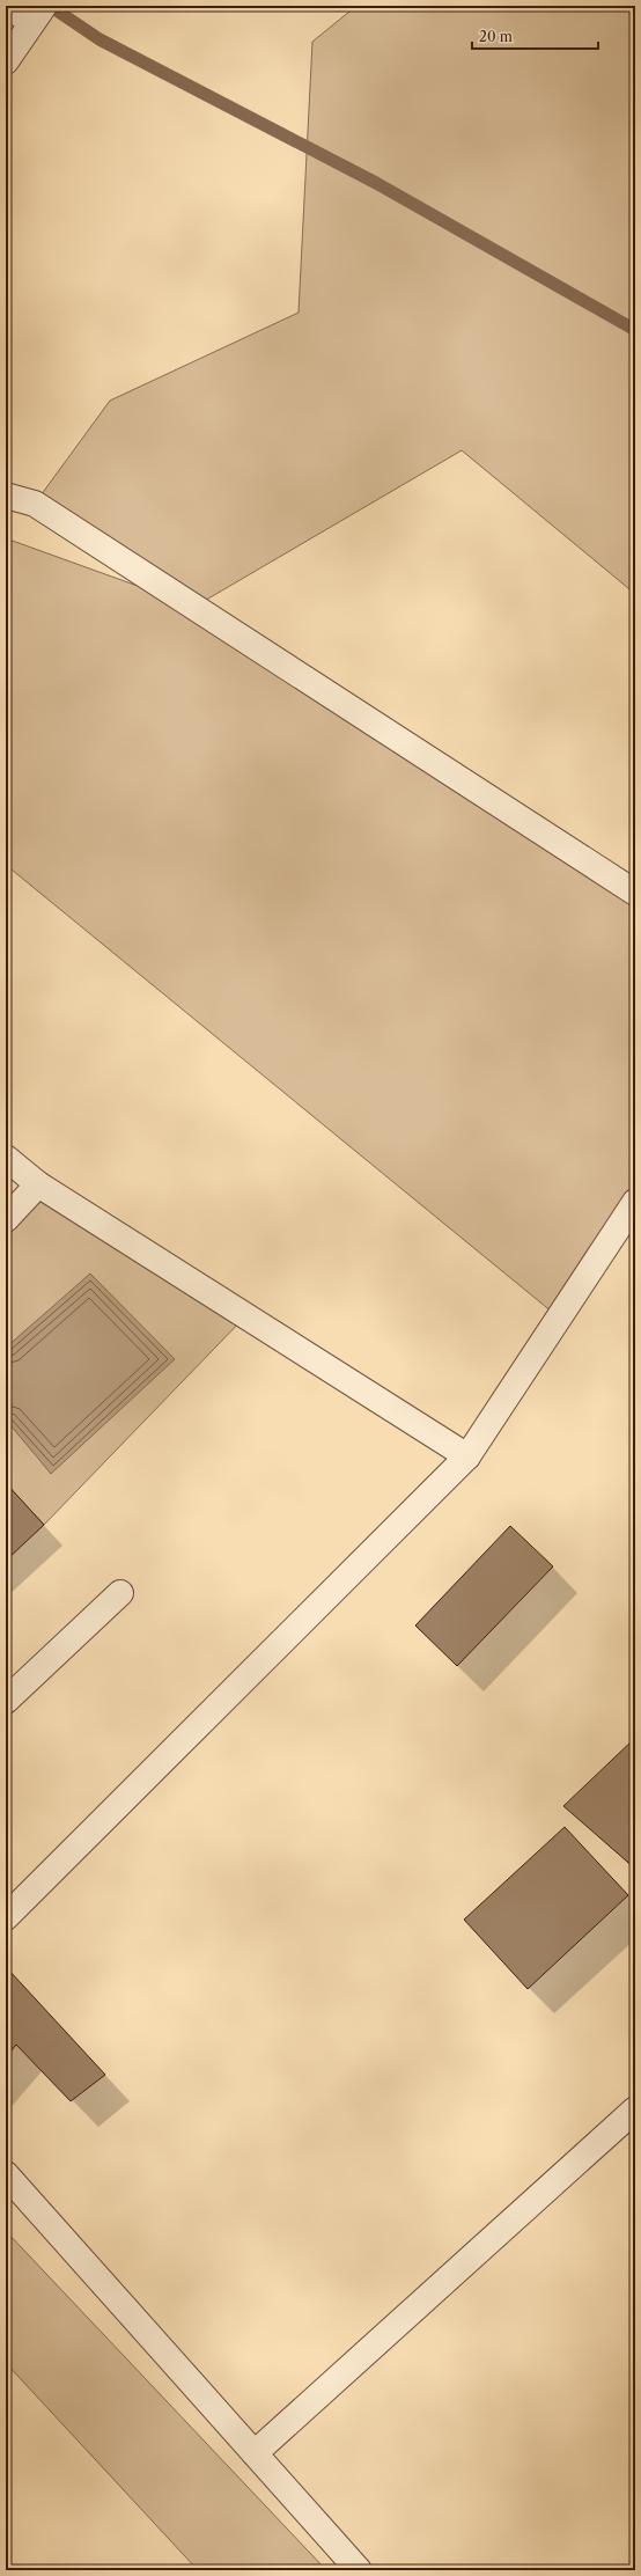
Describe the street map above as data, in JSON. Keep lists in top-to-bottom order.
{
  "scale_bar": "20 m"
}
